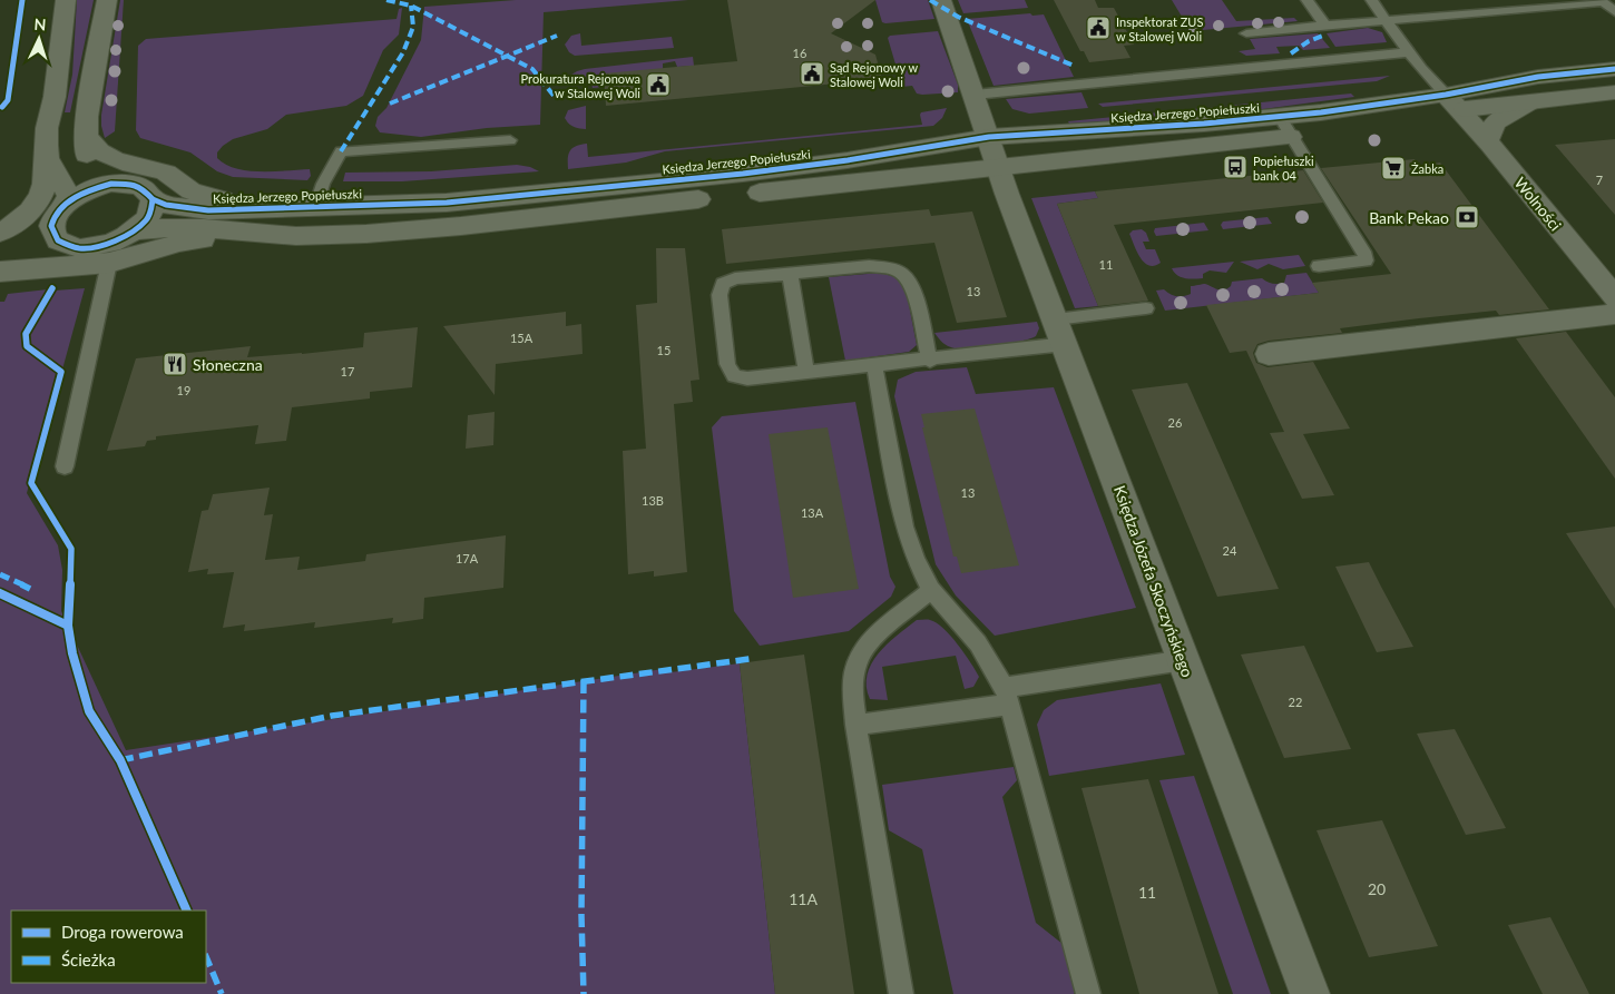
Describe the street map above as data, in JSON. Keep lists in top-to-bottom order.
{
  "streets": {
    "street": ["Księdza Jerzego Popiełuszki", "Wolności", "Księdza Józefa Skoczyńskiego"]
  },
  "crossings": [
    ["Księdza Jerzego Popiełuszki", "Wolności"],
    ["Księdza Jerzego Popiełuszki", "Księdza Józefa Skoczyńskiego"]
  ],
  "places": {
    "public building": ["Inspektorat ZUS w Stalowej Woli", "Sąd Rejonowy w Stalowej Woli", "Prokuratura Rejonowa w Stalowej Woli"],
    "bus stop": ["Popiełuszki bank 04"],
    "supermarket": ["Żabka"],
    "bank": ["Bank Pekao"],
    "restaurant": ["Słoneczna"]
  },
  "house_numbers": [
    "16",
    "7",
    "11",
    "13",
    "15A",
    "15",
    "17",
    "19",
    "26",
    "13",
    "13B",
    "13A",
    "24",
    "17A",
    "22",
    "20",
    "11",
    "11A"
  ],
  "legend": ["Droga rowerowa", "Ścieżka"],
  "north": "top"
}
